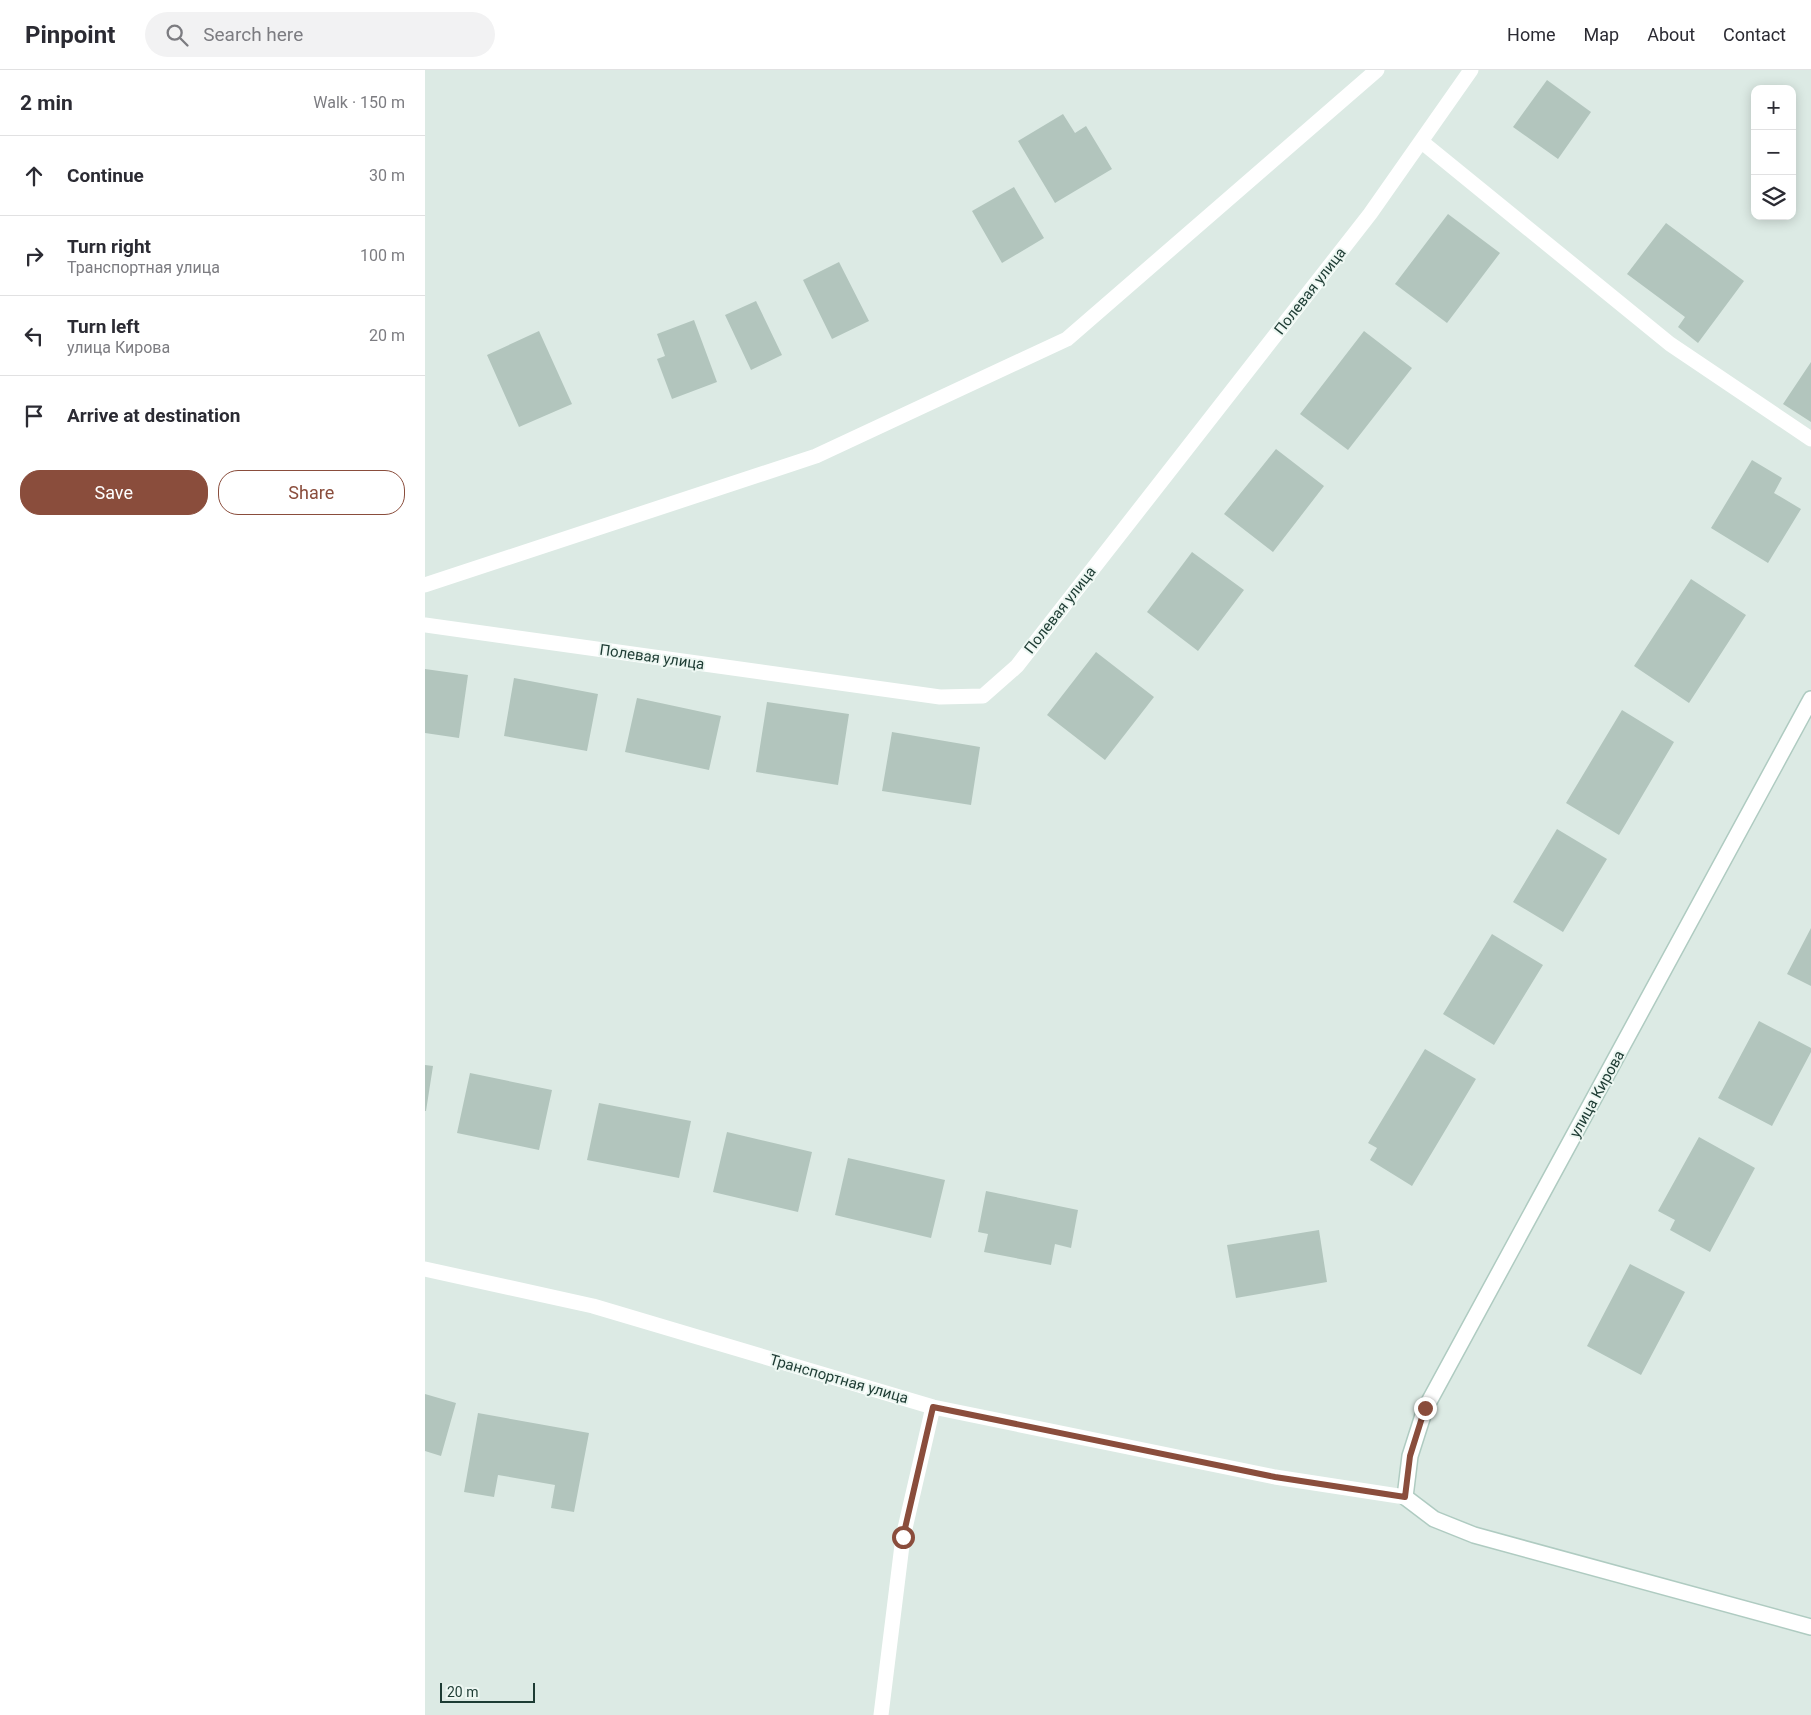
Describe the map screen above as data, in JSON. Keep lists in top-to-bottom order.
{
  "streets": {
    "street": ["Полевая улица", "улица Кирова", "Транспортная улица"]
  },
  "crossings": [
    ["улица Кирова", "Транспортная улица"]
  ],
  "scale_bar": "20 m",
  "page": {
    "header": "Pinpoint",
    "search": "Search here",
    "nav": [
      "Home",
      "Map",
      "About",
      "Contact"
    ],
    "heading": ["2 min", "Walk · 150 m"],
    "map_buttons": ["+", "−"],
    "list": [
      ["Continue", "30 m"],
      ["Turn right", "Транспортная улица", "100 m"],
      ["Turn left", "улица Кирова", "20 m"],
      "Arrive at destination"
    ],
    "buttons": ["Save", "Share"],
    "scale": "20 m"
  }
}
